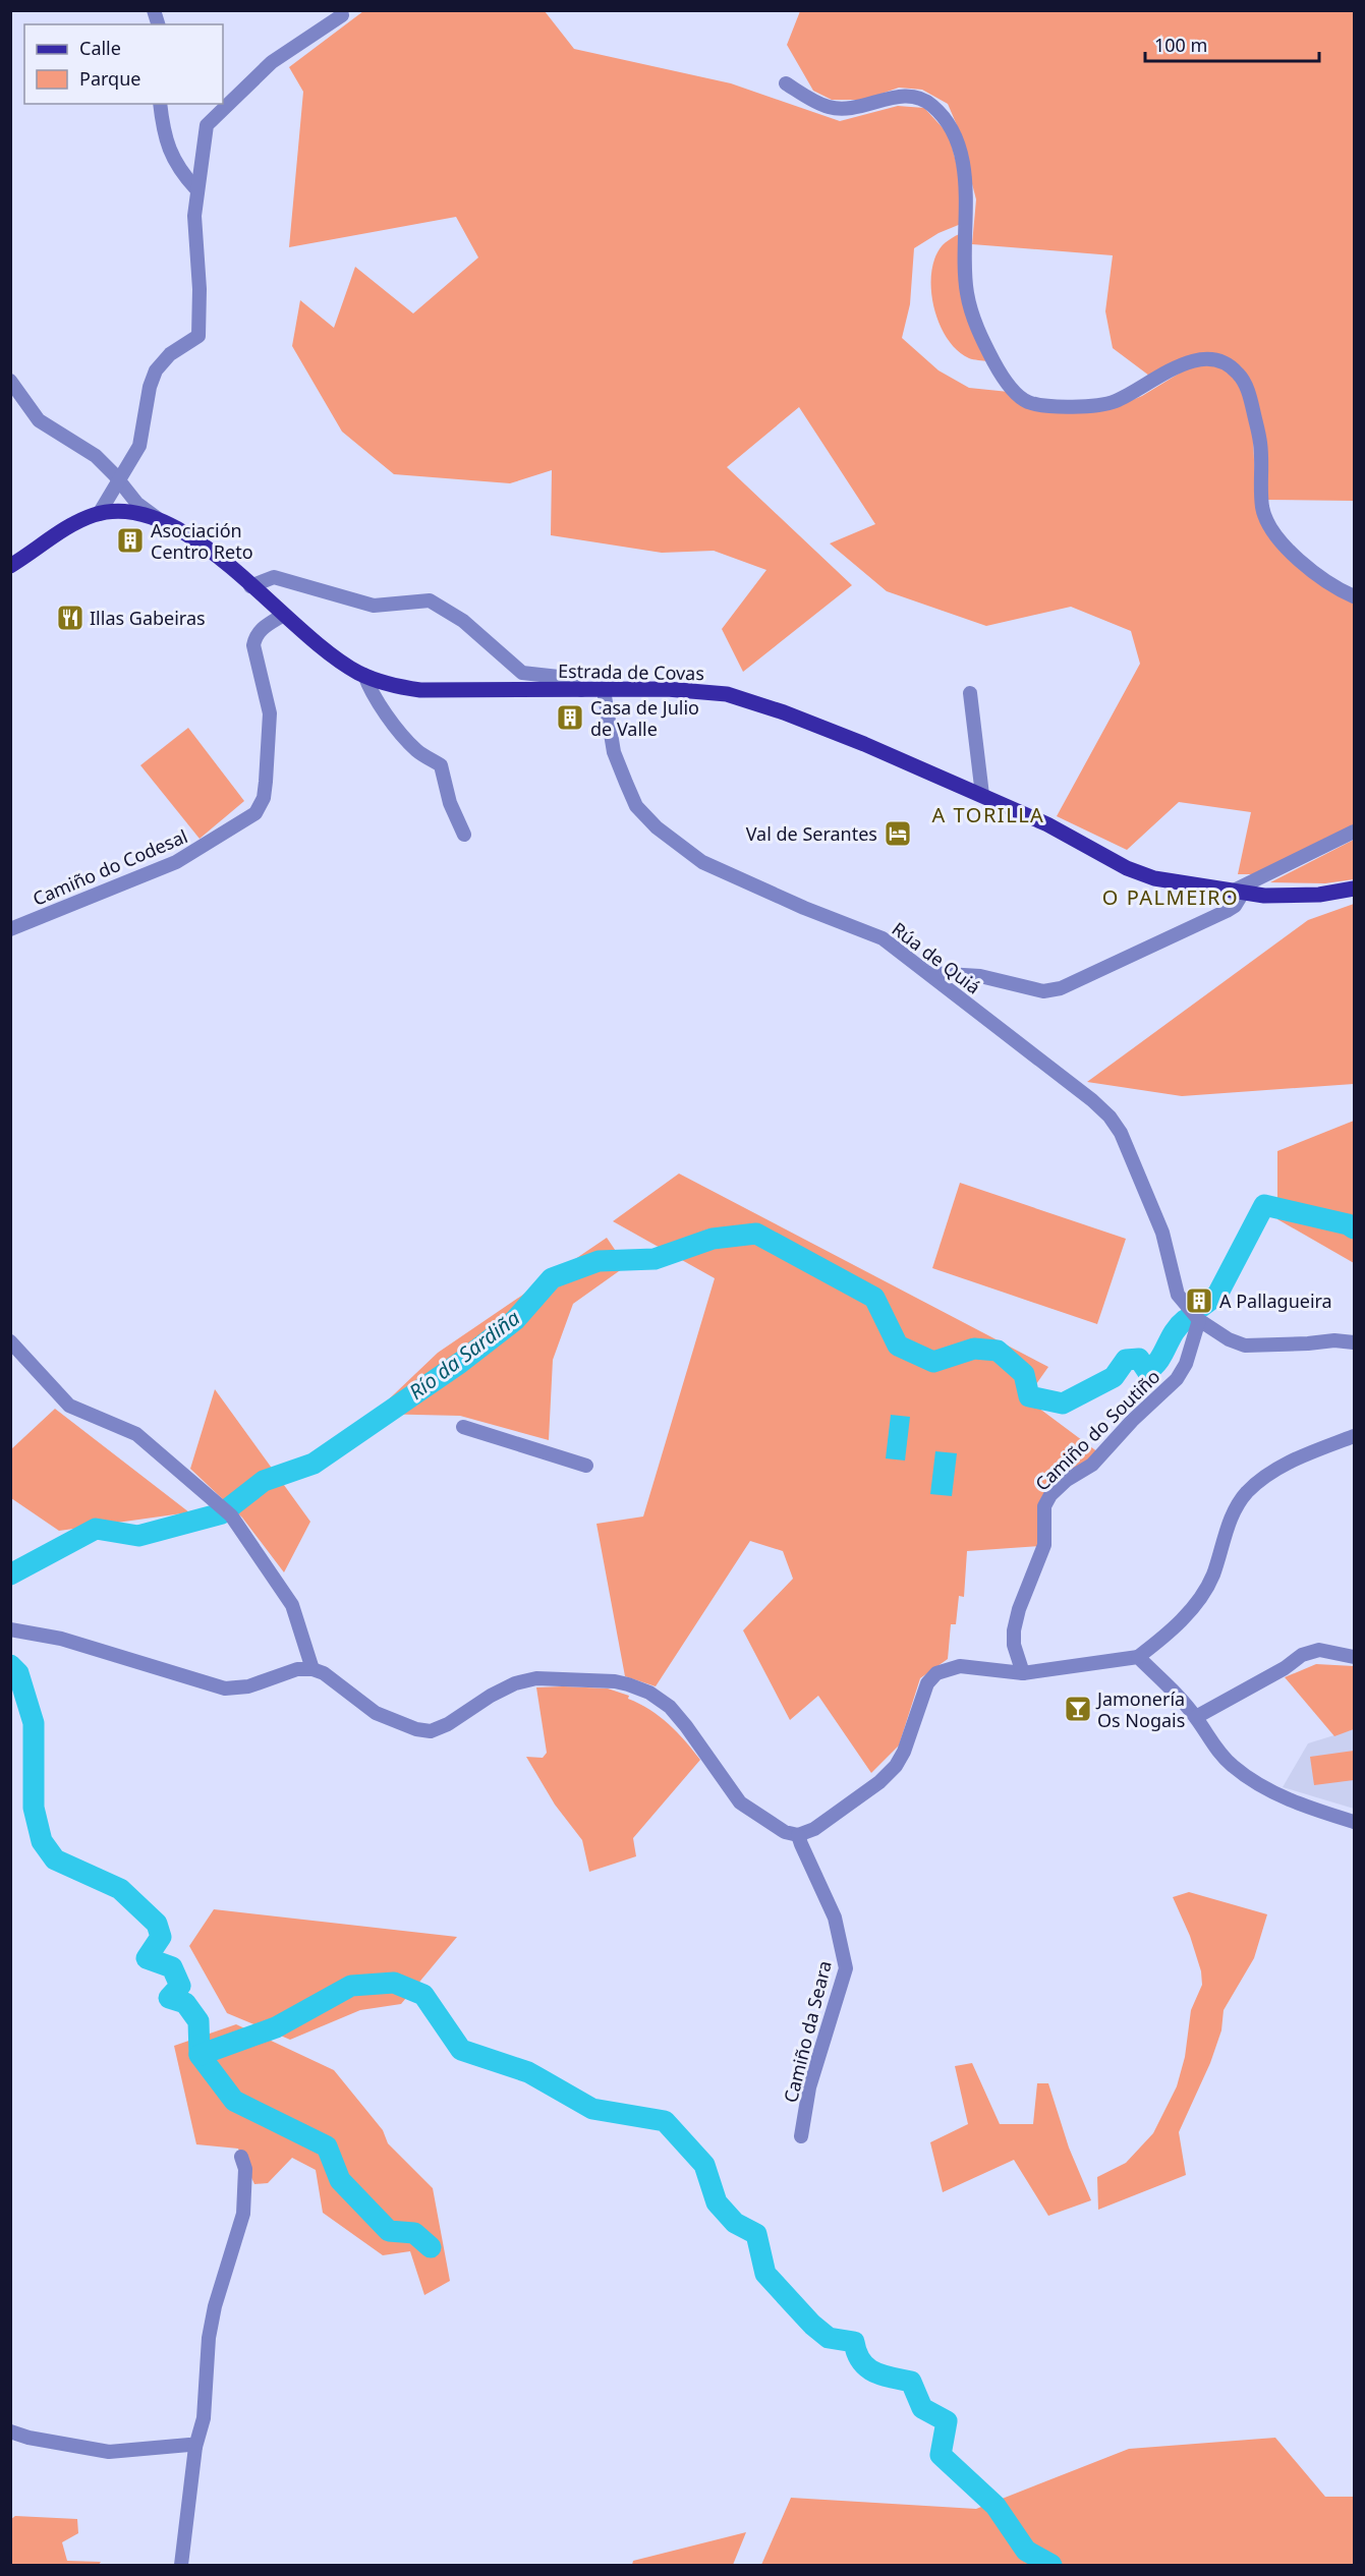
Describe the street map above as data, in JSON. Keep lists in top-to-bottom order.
{
  "streets": {
    "main road": ["Estrada de Covas"],
    "street": [
      "Camiño do Codesal",
      "Rúa de Quiá",
      "Camiño do Soutiño",
      "Camiño da Seara"
    ]
  },
  "crossings": [
    ["Estrada de Covas", "Camiño do Codesal"],
    ["Estrada de Covas", "Rúa de Quiá"],
    ["Rúa de Quiá", "Camiño do Soutiño"]
  ],
  "districts": ["A TORILLA", "O PALMEIRO"],
  "water": ["Río da Sardiña"],
  "places": {
    "building": ["Asociación Centro Reto", "Casa de Julio de Valle", "A Pallagueira"],
    "restaurant": ["Illas Gabeiras"],
    "hotel": ["Val de Serantes"],
    "bar": ["Jamonería Os Nogais"]
  },
  "legend": ["Calle", "Parque"],
  "scale_bar": "100 m"
}
